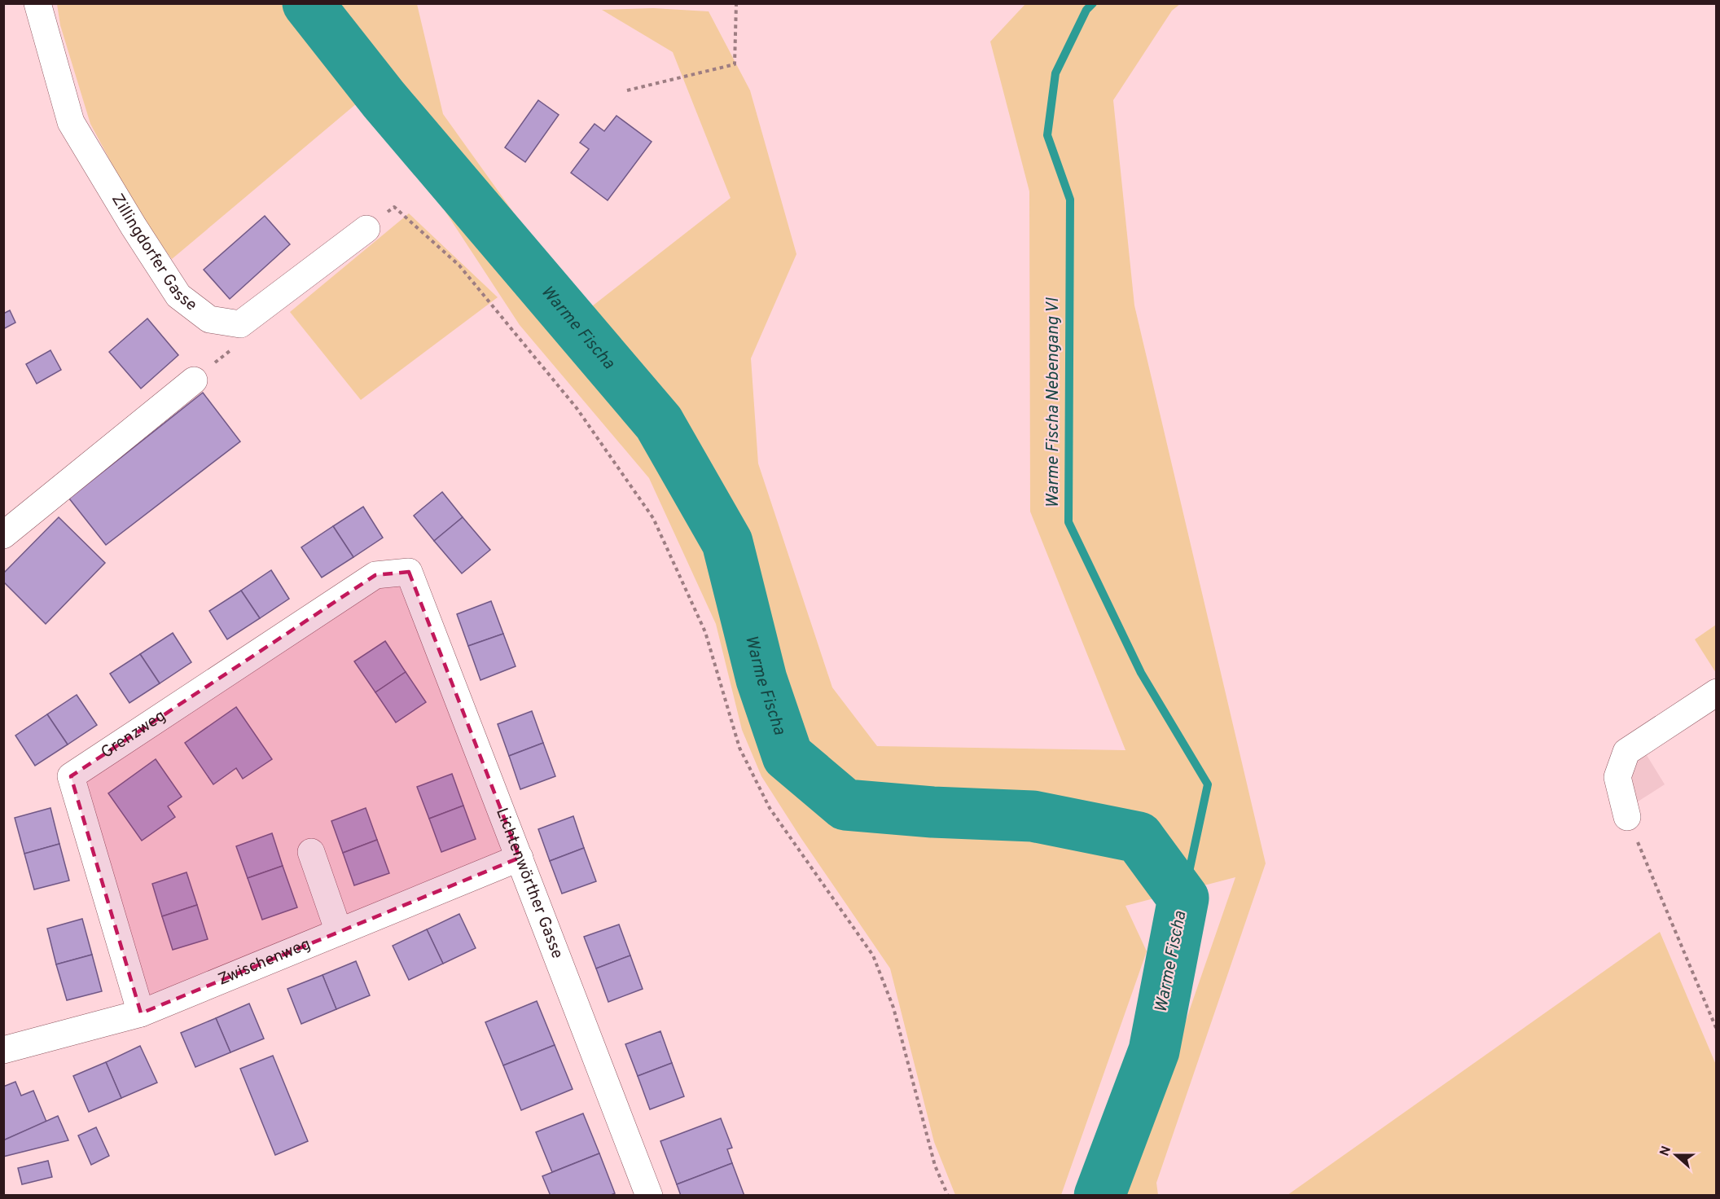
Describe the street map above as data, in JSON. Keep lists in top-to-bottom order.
{
  "streets": {
    "street": [
      "Zillingdorfer Gasse",
      "Grenzweg",
      "Lichtenwörther Gasse",
      "Zwischenweg"
    ]
  },
  "crossings": [
    ["Grenzweg", "Lichtenwörther Gasse"],
    ["Grenzweg", "Zwischenweg"],
    ["Lichtenwörther Gasse", "Zwischenweg"]
  ],
  "water": ["Warme Fischa", "Warme Fischa Nebengang VI"],
  "north": "left"
}
